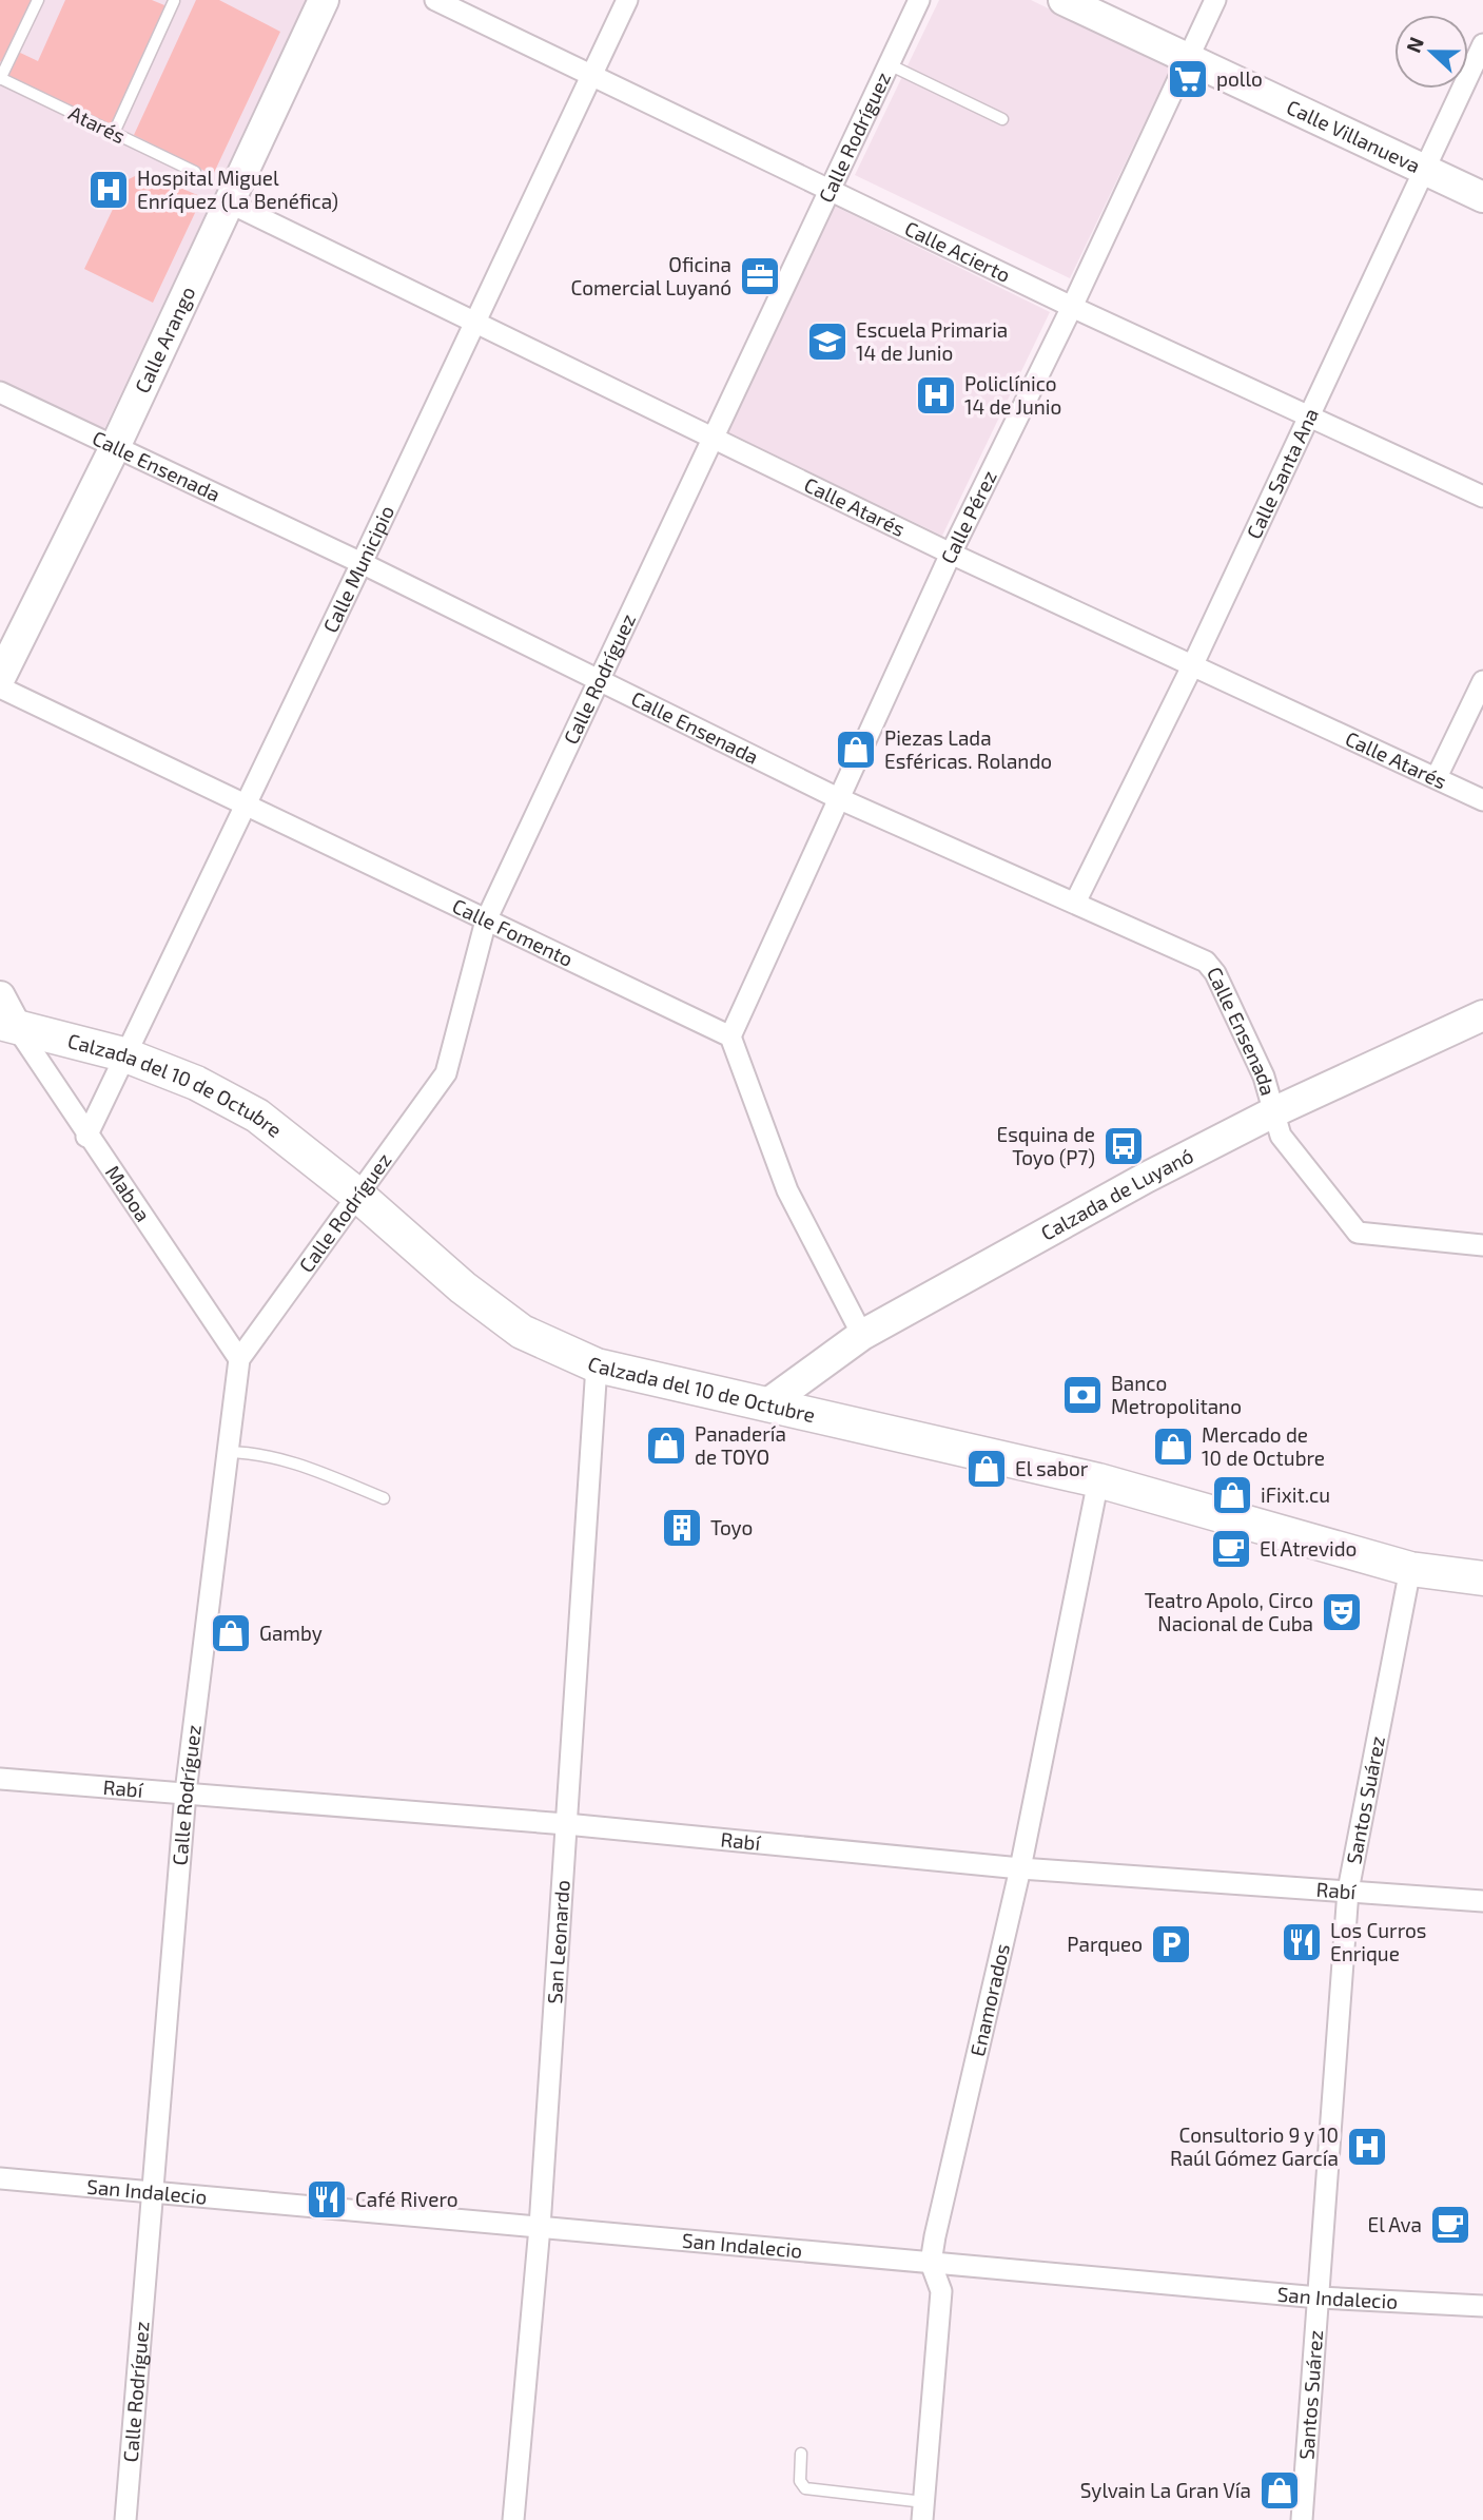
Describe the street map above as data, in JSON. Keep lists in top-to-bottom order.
{
  "streets": {
    "main road": ["Calzada del 10 de Octubre"],
    "street": [
      "Calle Villanueva",
      "Calle Rodríguez",
      "Calle Acierto",
      "Calle Arango",
      "Calle Ensenada",
      "Calle Santa Ana",
      "Calle Atarés",
      "Calle Pérez",
      "Calle Municipio",
      "Calle Fomento",
      "Maboa",
      "Calzada de Luyanó",
      "Rabí",
      "Santos Suárez",
      "San Leonardo",
      "Enamorados",
      "San Indalecio"
    ],
    "lane": ["Atarés"]
  },
  "crossings": [
    ["Calle Villanueva", "Calle Santa Ana"],
    ["Calle Villanueva", "Calle Pérez"],
    ["Calle Rodríguez", "Calle Acierto"],
    ["Calle Rodríguez", "Calle Ensenada"],
    ["Calle Rodríguez", "Calle Atarés"],
    ["Calle Rodríguez", "Calle Fomento"],
    ["Calle Rodríguez", "Calzada del 10 de Octubre"],
    ["Calle Rodríguez", "Maboa"],
    ["Calle Rodríguez", "Rabí"],
    ["Calle Rodríguez", "San Indalecio"],
    ["Calle Acierto", "Calle Santa Ana"],
    ["Calle Acierto", "Calle Pérez"],
    ["Calle Acierto", "Calle Municipio"],
    ["Calle Arango", "Calle Ensenada"],
    ["Calle Arango", "Calle Atarés"],
    ["Calle Ensenada", "Calle Santa Ana"],
    ["Calle Ensenada", "Calle Pérez"],
    ["Calle Ensenada", "Calle Municipio"],
    ["Calle Ensenada", "Calzada de Luyanó"],
    ["Calle Santa Ana", "Calle Atarés"],
    ["Calle Atarés", "Calle Pérez"],
    ["Calle Atarés", "Calle Municipio"],
    ["Calle Pérez", "Calle Fomento"],
    ["Calle Municipio", "Calle Fomento"],
    ["Calle Municipio", "Calzada del 10 de Octubre"],
    ["Calle Municipio", "Maboa"],
    ["Calzada del 10 de Octubre", "Maboa"],
    ["Calzada del 10 de Octubre", "Calzada de Luyanó"],
    ["Calzada del 10 de Octubre", "Santos Suárez"],
    ["Calzada del 10 de Octubre", "San Leonardo"],
    ["Calzada del 10 de Octubre", "Enamorados"],
    ["Rabí", "Santos Suárez"],
    ["Rabí", "San Leonardo"],
    ["Rabí", "Enamorados"],
    ["Santos Suárez", "San Indalecio"],
    ["San Leonardo", "San Indalecio"],
    ["Enamorados", "San Indalecio"]
  ],
  "places": {
    "supermarket": ["pollo"],
    "hospital": ["Hospital Miguel Enríquez (La Benéfica)", "Policlínico 14 de Junio", "Consultorio 9 y 10 Raúl Gómez García"],
    "office": ["Oficina Comercial Luyanó"],
    "school or university": ["Escuela Primaria 14 de Junio"],
    "shop": [
      "Piezas Lada Esféricas. Rolando",
      "Panadería de TOYO",
      "Mercado de 10 de Octubre",
      "El sabor",
      "iFixit.cu",
      "Gamby",
      "Sylvain La Gran Vía"
    ],
    "bus stop": ["Esquina de Toyo (P7)"],
    "bank": ["Banco Metropolitano"],
    "building": ["Toyo"],
    "cafe": ["El Atrevido", "El Ava"],
    "theatre": ["Teatro Apolo, Circo Nacional de Cuba"],
    "restaurant": ["Los Curros Enrique", "Café Rivero"],
    "parking": ["Parqueo"]
  },
  "north": "left"
}
